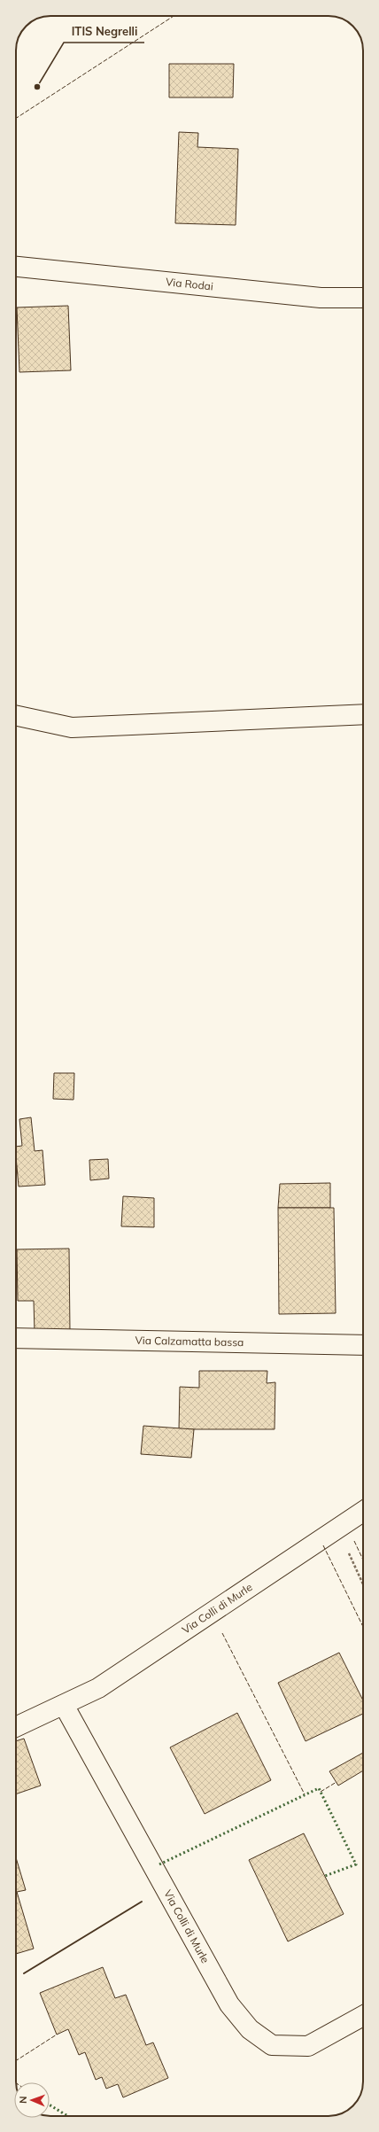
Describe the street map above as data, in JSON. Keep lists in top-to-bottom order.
{
  "streets": {
    "street": ["Via Rodai", "Via Calzamatta bassa", "Via Colli di Murle"]
  },
  "places": ["ITIS Negrelli"],
  "north": "left"
}
